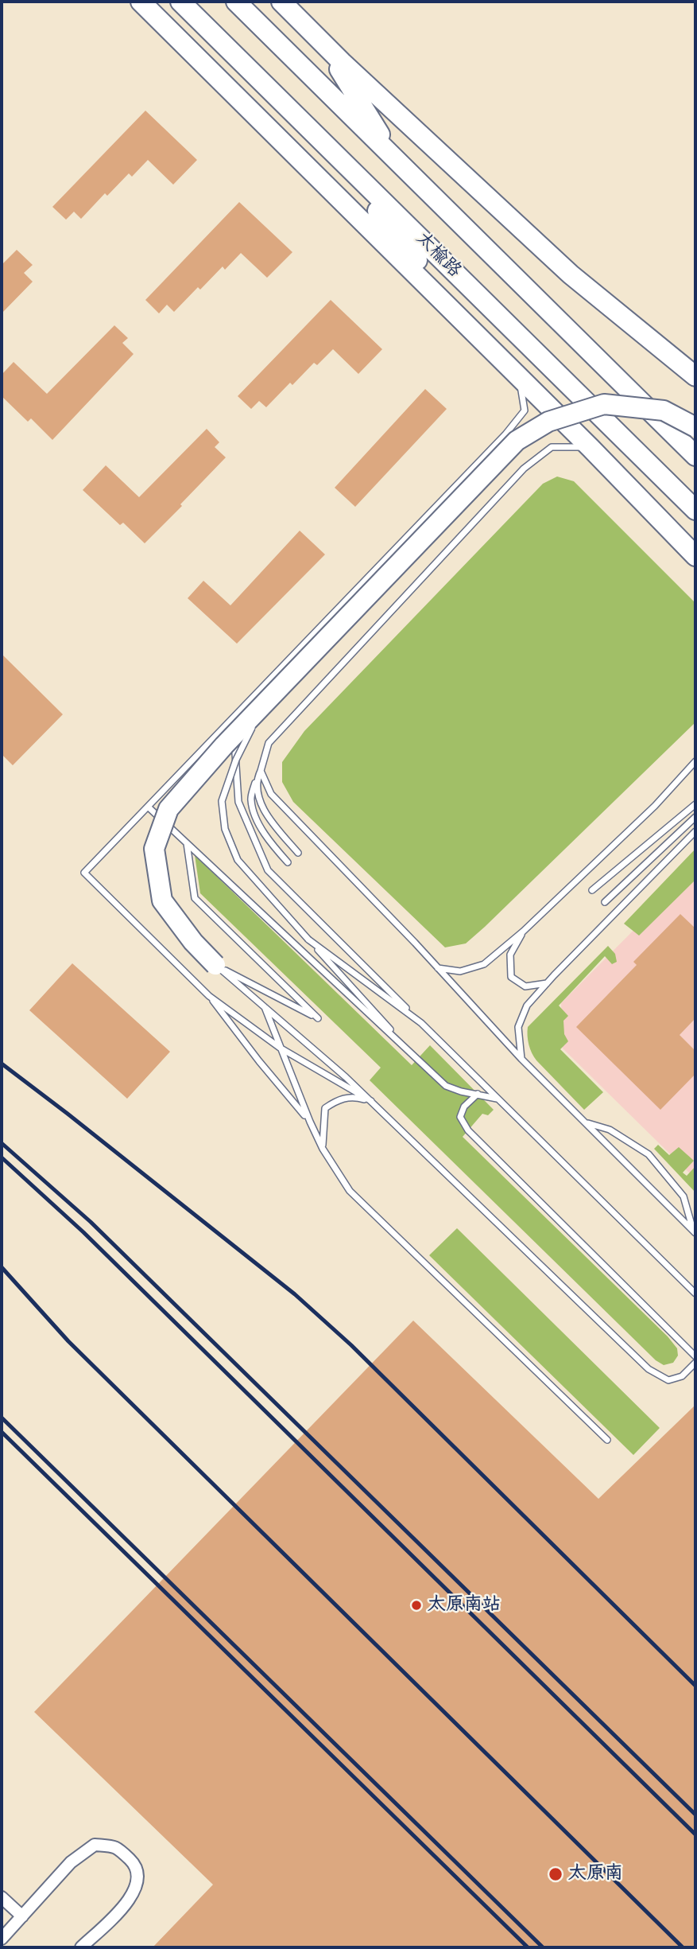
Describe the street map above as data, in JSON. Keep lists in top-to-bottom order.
{
  "streets": {
    "highway": ["太榆路"]
  },
  "places": ["太原南站", "太原南"]
}
